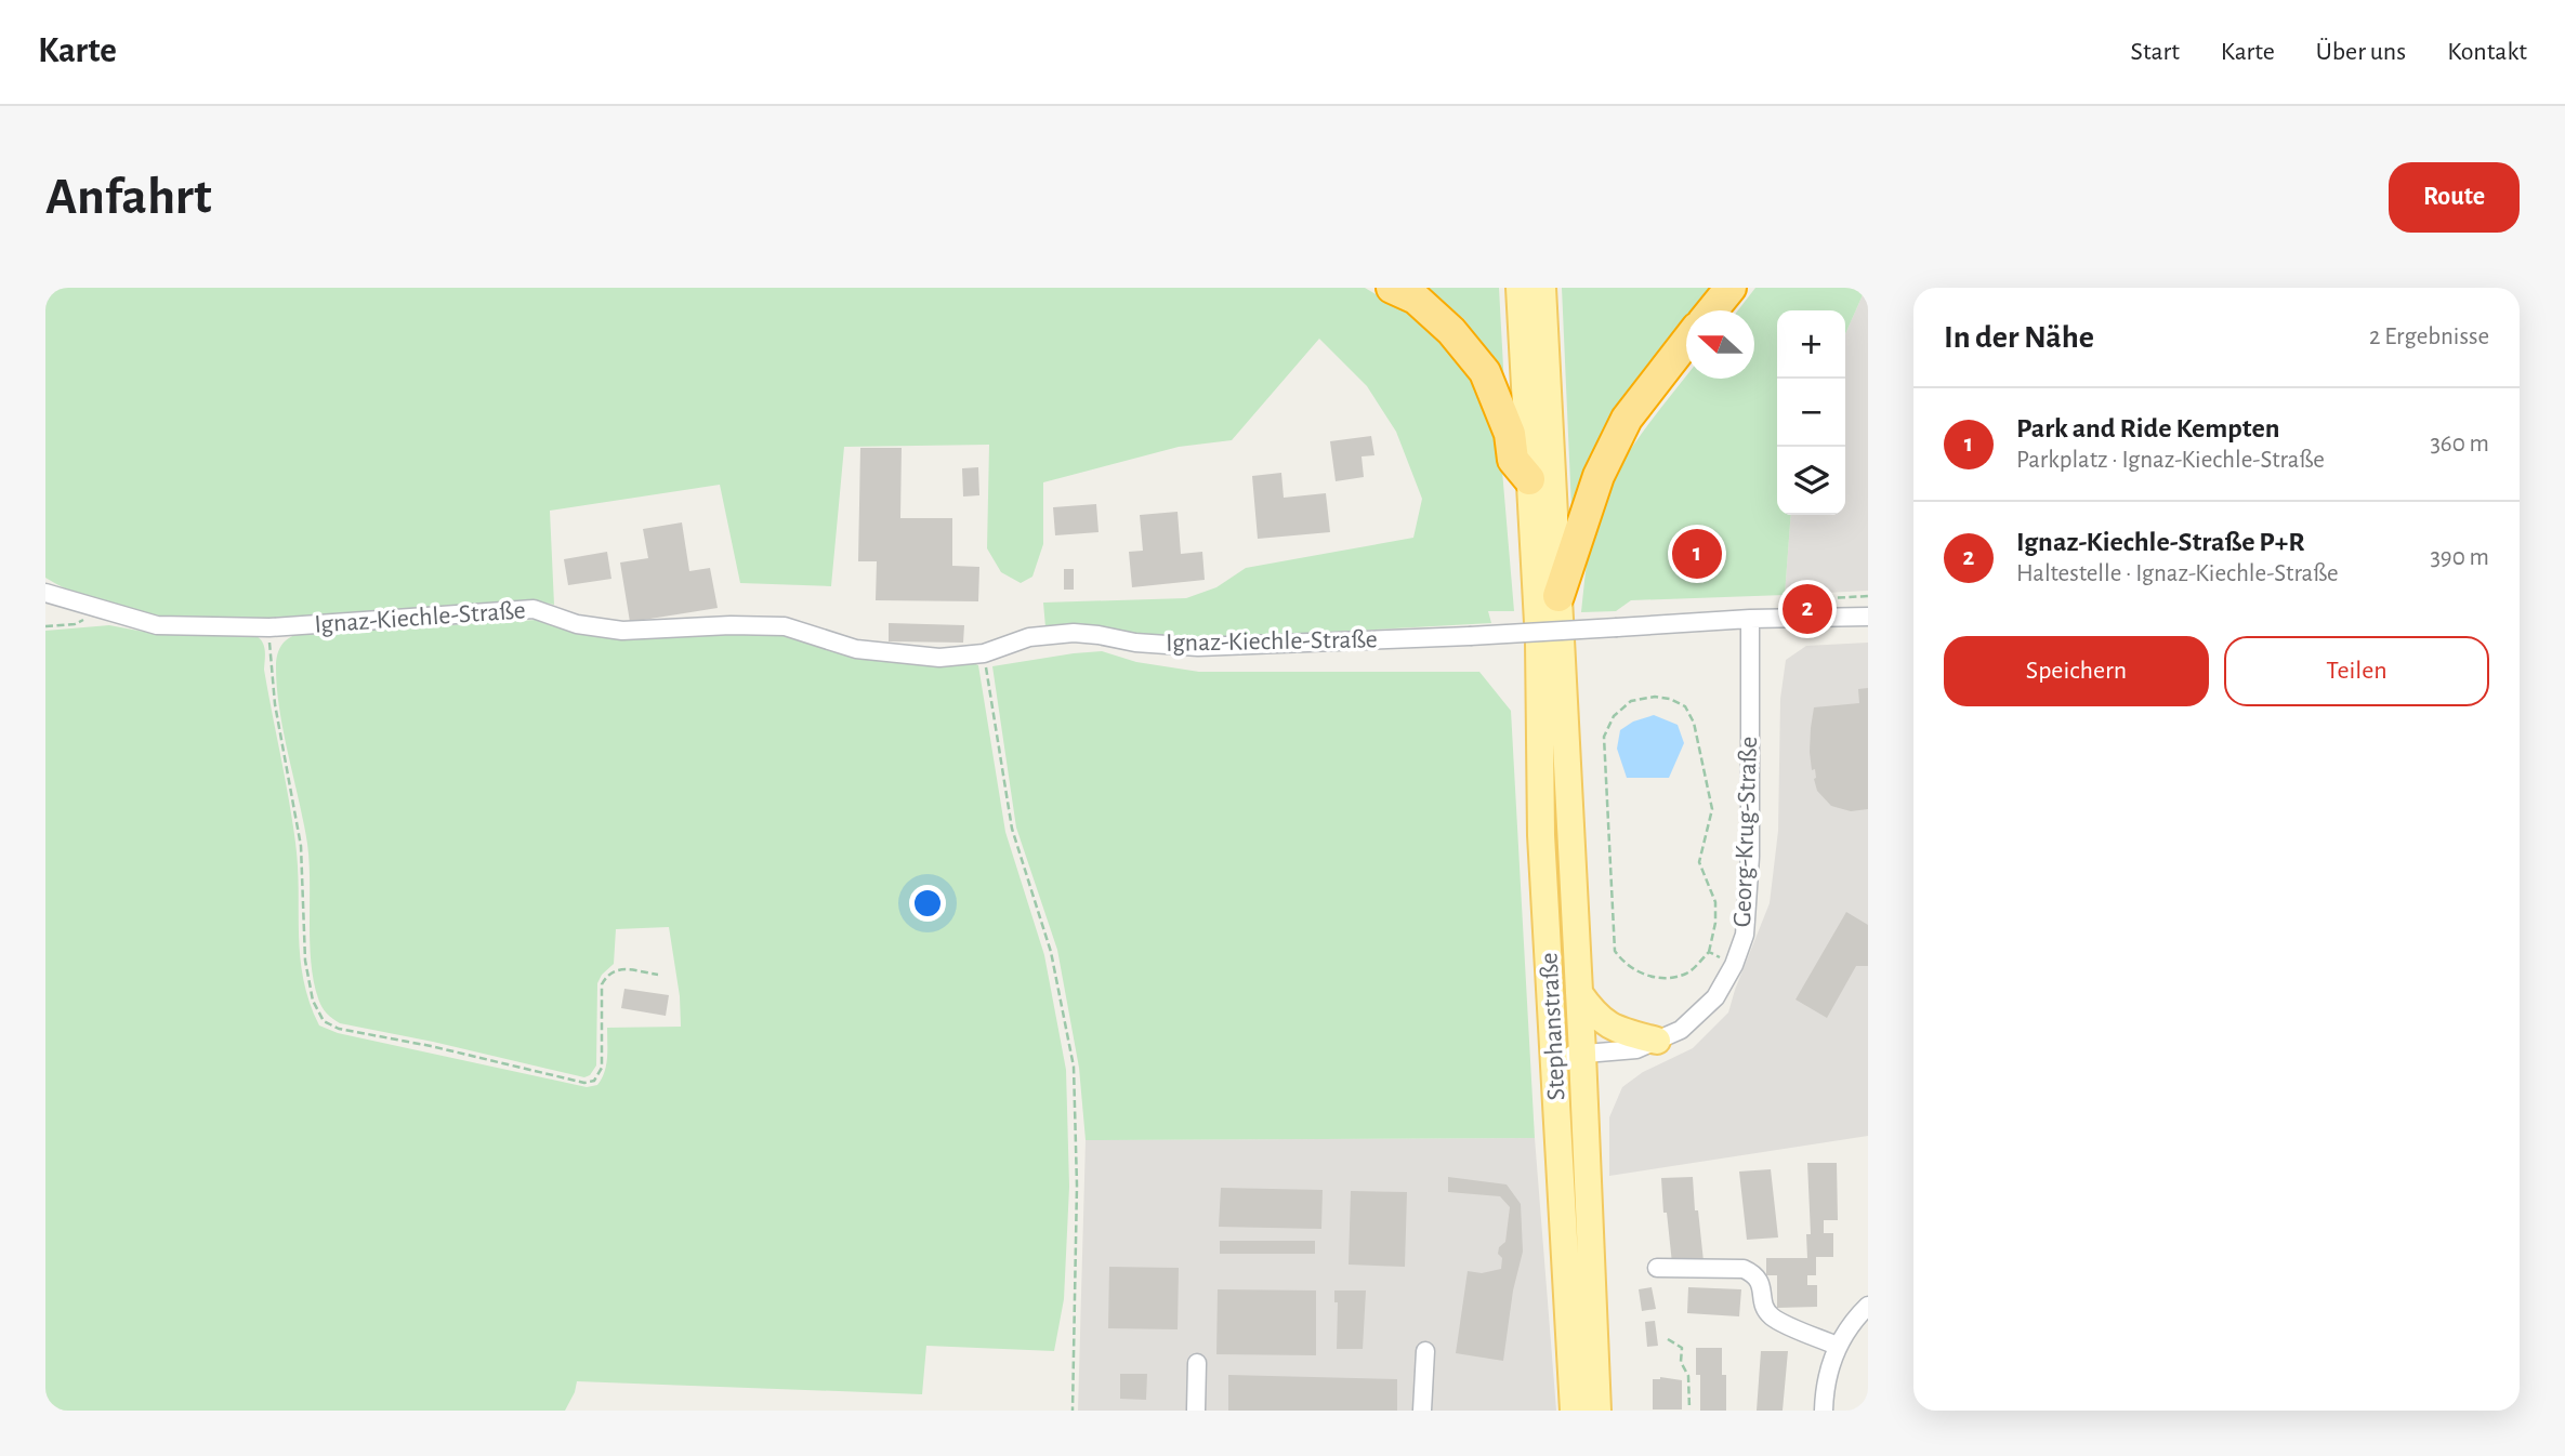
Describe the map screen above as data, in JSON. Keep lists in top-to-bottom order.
{
  "streets": {
    "main road": ["Stephanstraße"],
    "street": ["Ignaz-Kiechle-Straße", "Georg-Krug-Straße"]
  },
  "crossings": [
    ["Ignaz-Kiechle-Straße", "Georg-Krug-Straße"],
    ["Georg-Krug-Straße", "Stephanstraße"]
  ],
  "north": "left",
  "page": {
    "header": "Karte",
    "nav": [
      "Start",
      "Karte",
      "Über uns",
      "Kontakt"
    ],
    "buttons": [
      "Route",
      ["Speichern", "Teilen"]
    ],
    "title": "Anfahrt",
    "heading": ["In der Nähe", "2 Ergebnisse"],
    "map_buttons": ["+", "−"],
    "list": [
      {
        "mark": "1",
        "name": "Park and Ride Kempten",
        "note": "Parkplatz · Ignaz-Kiechle-Straße",
        "value": "360 m"
      },
      {
        "mark": "2",
        "name": "Ignaz-Kiechle-Straße P+R",
        "note": "Haltestelle · Ignaz-Kiechle-Straße",
        "value": "390 m"
      }
    ],
    "pins": ["1", "2"]
  }
}
